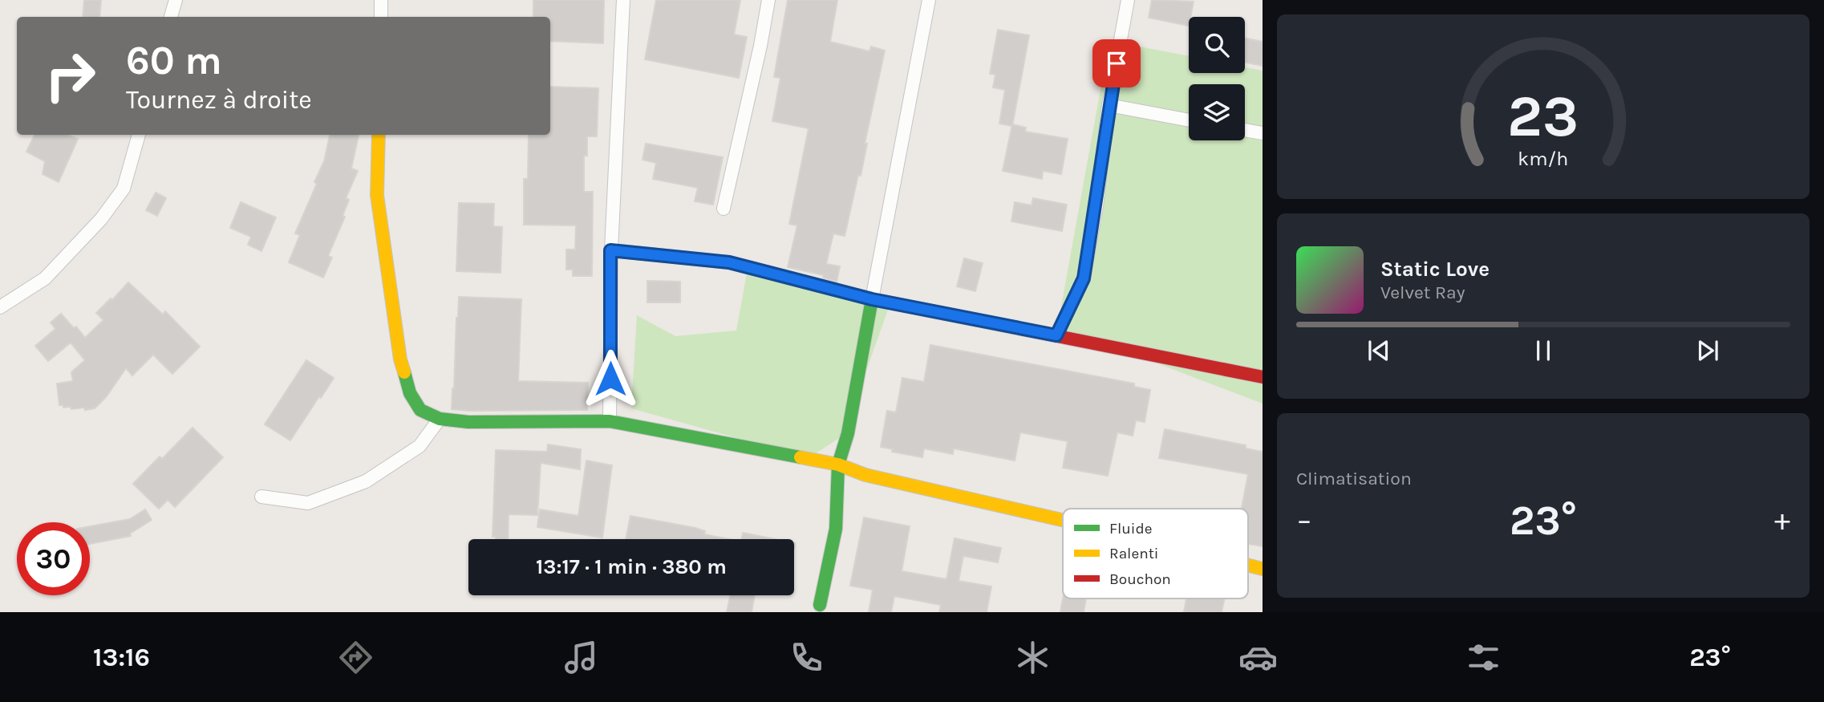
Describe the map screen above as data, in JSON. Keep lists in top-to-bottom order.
{
  "legend": ["Fluide", "Ralenti", "Bouchon"],
  "page": {
    "turn": ["60 m", "Tournez à droite"],
    "song": ["Static Love", "Velvet Ray"],
    "tile": "Climatisation",
    "heat": ["−", "23°", "+"],
    "limit": "30",
    "trip": "13:17 · 1 min · 380 m",
    "tabs": ["13:16", "23°"],
    "gauge": ["23", "km/h"]
  }
}
